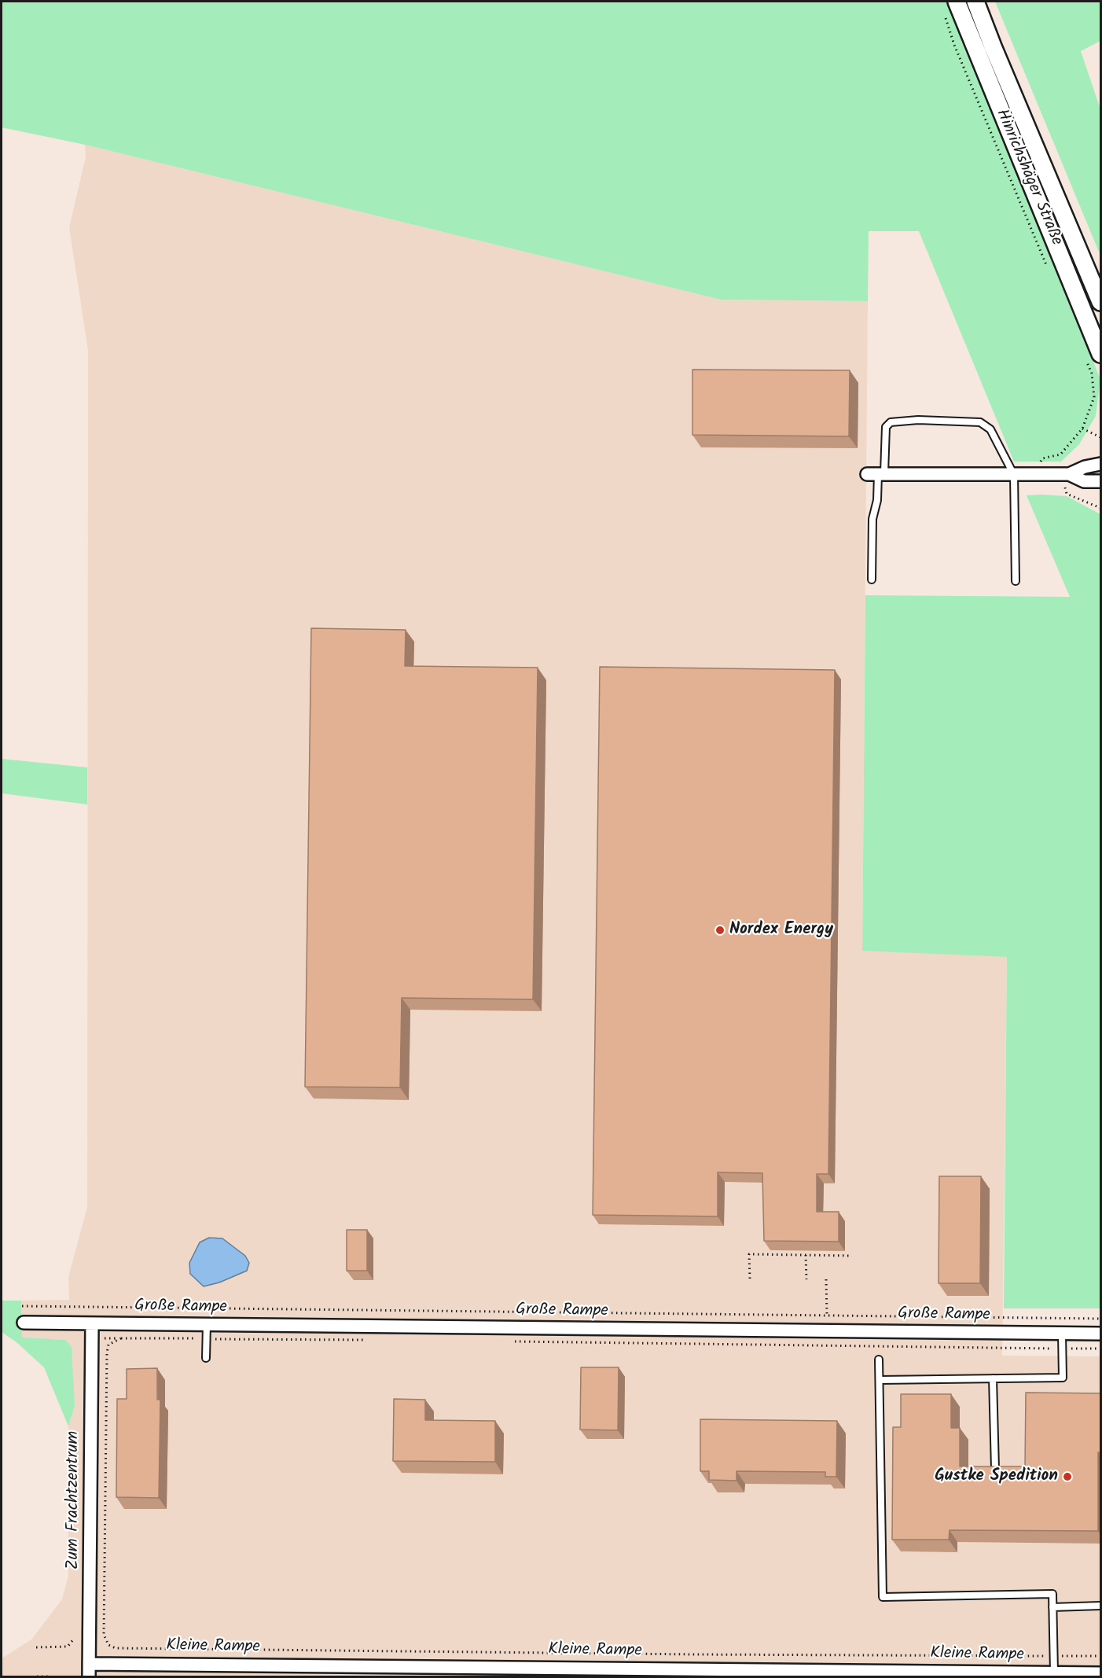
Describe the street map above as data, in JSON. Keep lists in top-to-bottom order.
{
  "streets": {
    "main road": ["Hinrichshäger Straße"],
    "street": ["Große Rampe", "Zum Frachtzentrum", "Kleine Rampe"]
  },
  "crossings": [
    ["Große Rampe", "Zum Frachtzentrum"],
    ["Zum Frachtzentrum", "Kleine Rampe"]
  ],
  "places": ["Nordex Energy", "Gustke Spedition"]
}
